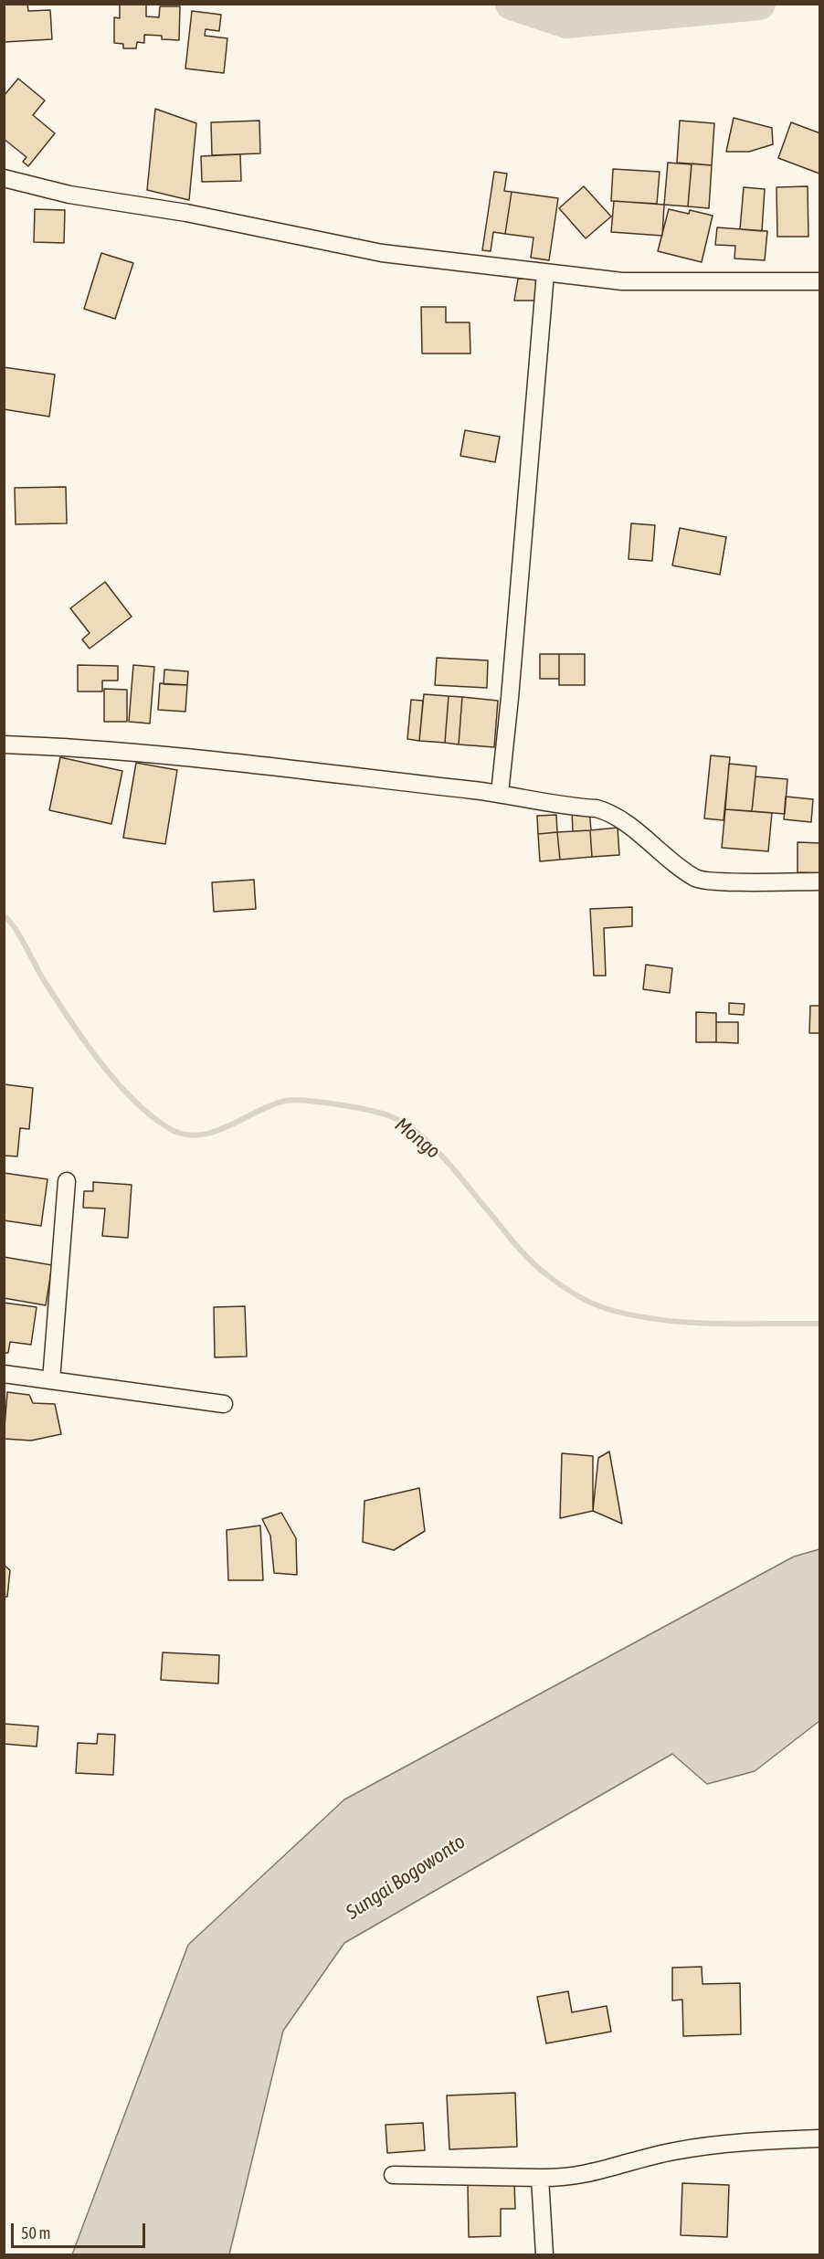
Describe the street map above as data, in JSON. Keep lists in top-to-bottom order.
{
  "water": ["Mongo", "Sungai Bogowonto"],
  "scale_bar": "50 m"
}
